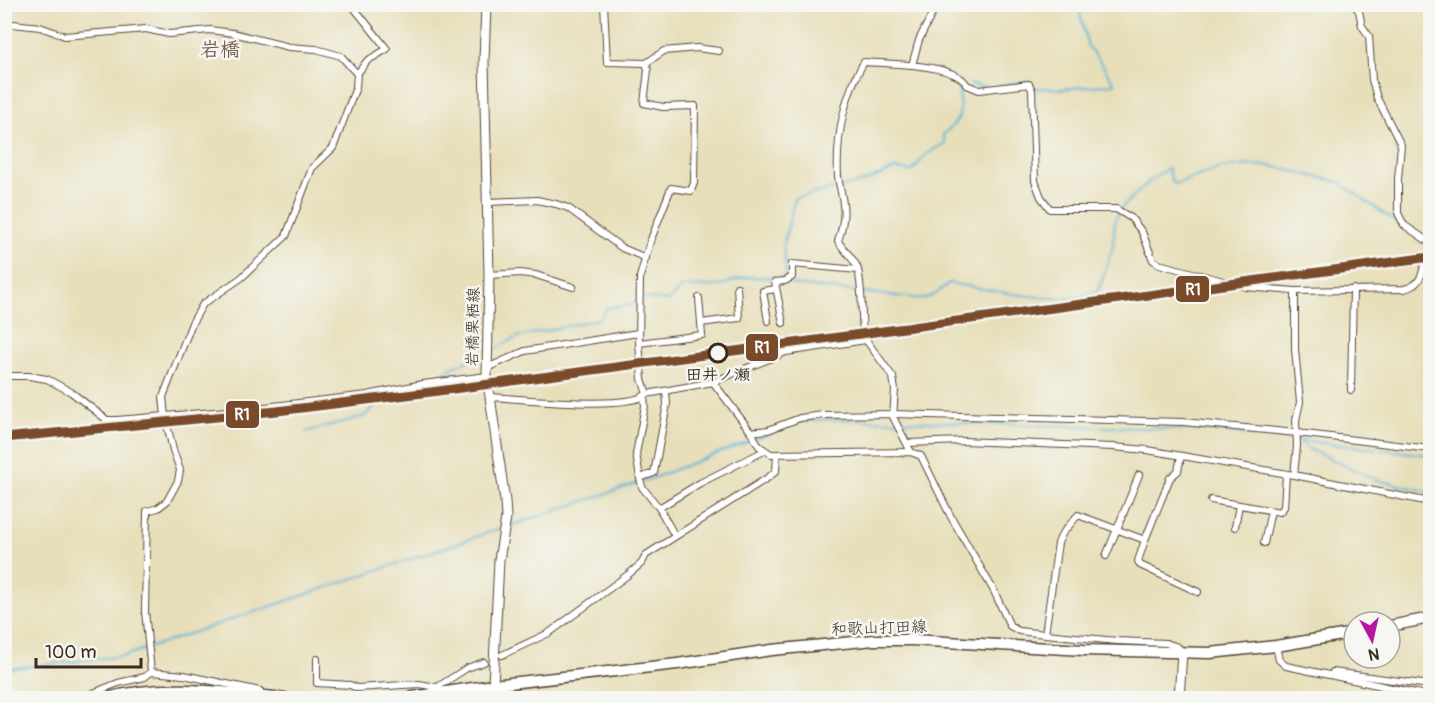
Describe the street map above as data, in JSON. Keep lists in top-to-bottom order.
{
  "streets": {
    "main road": ["岩橋栗栖線", "和歌山打田線"]
  },
  "crossings": [
    ["岩橋栗栖線", "和歌山打田線"]
  ],
  "districts": ["岩橋"],
  "places": ["田井ノ瀬"],
  "lines": ["transit line R1"],
  "scale_bar": "100 m",
  "north": "bottom"
}
